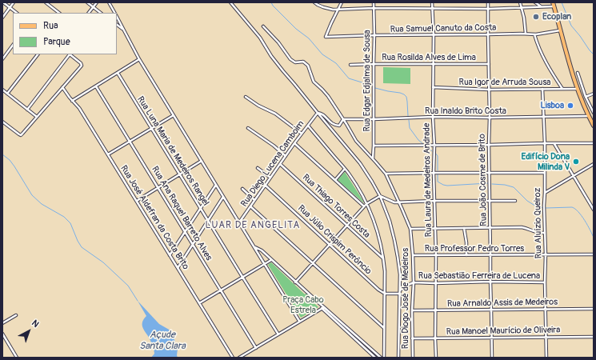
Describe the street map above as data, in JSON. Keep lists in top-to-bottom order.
{
  "streets": {
    "street": [
      "Rua Samuel Canuto da Costa",
      "Rua Rosilda Alves de Lima",
      "Rua Edgar Edjalma de Sousa",
      "Rua Igor de Arruda Sousa",
      "Rua Inaldo Brito Costa",
      "Rua Luna Maria de Medeiros Rangel",
      "Rua Diego Lucena Camboim",
      "Rua Laura de Medeiros Andrade",
      "Rua João Cosme de Brito",
      "Rua Thiago Torres Costa",
      "Rua Ana Raquel Barreto Alves",
      "Rua José Aldefran da Costa Brito",
      "Rua Aluízio Queiroz",
      "Rua Júlio Crispim Perôncio",
      "Rua Professor Pedro Torres",
      "Rua Sebastião Ferreira de Lucena",
      "Rua Diogo José de Medeiros",
      "Rua Arnaldo Assis de Medeiros",
      "Rua Manoel Maurício de Oliveira"
    ]
  },
  "crossings": [
    ["Rua Samuel Canuto da Costa", "Rua Edgar Edjalma de Sousa"],
    ["Rua Samuel Canuto da Costa", "Rua Laura de Medeiros Andrade"],
    ["Rua Samuel Canuto da Costa", "Rua João Cosme de Brito"],
    ["Rua Rosilda Alves de Lima", "Rua Edgar Edjalma de Sousa"],
    ["Rua Rosilda Alves de Lima", "Rua Laura de Medeiros Andrade"],
    ["Rua Rosilda Alves de Lima", "Rua João Cosme de Brito"],
    ["Rua Edgar Edjalma de Sousa", "Rua Inaldo Brito Costa"],
    ["Rua Edgar Edjalma de Sousa", "Rua Diogo José de Medeiros"],
    ["Rua Igor de Arruda Sousa", "Rua Laura de Medeiros Andrade"],
    ["Rua Igor de Arruda Sousa", "Rua João Cosme de Brito"],
    ["Rua Igor de Arruda Sousa", "Rua Aluízio Queiroz"],
    ["Rua Inaldo Brito Costa", "Rua Diego Lucena Camboim"],
    ["Rua Inaldo Brito Costa", "Rua Laura de Medeiros Andrade"],
    ["Rua Inaldo Brito Costa", "Rua João Cosme de Brito"],
    ["Rua Inaldo Brito Costa", "Rua Aluízio Queiroz"],
    ["Rua Inaldo Brito Costa", "Rua Diogo José de Medeiros"],
    ["Rua Diego Lucena Camboim", "Rua Thiago Torres Costa"],
    ["Rua Diego Lucena Camboim", "Rua Júlio Crispim Perôncio"],
    ["Rua Laura de Medeiros Andrade", "Rua Professor Pedro Torres"],
    ["Rua Laura de Medeiros Andrade", "Rua Sebastião Ferreira de Lucena"],
    ["Rua Laura de Medeiros Andrade", "Rua Arnaldo Assis de Medeiros"],
    ["Rua Laura de Medeiros Andrade", "Rua Manoel Maurício de Oliveira"],
    ["Rua João Cosme de Brito", "Rua Professor Pedro Torres"],
    ["Rua João Cosme de Brito", "Rua Sebastião Ferreira de Lucena"],
    ["Rua João Cosme de Brito", "Rua Arnaldo Assis de Medeiros"],
    ["Rua João Cosme de Brito", "Rua Manoel Maurício de Oliveira"],
    ["Rua Aluízio Queiroz", "Rua Professor Pedro Torres"],
    ["Rua Aluízio Queiroz", "Rua Sebastião Ferreira de Lucena"],
    ["Rua Aluízio Queiroz", "Rua Arnaldo Assis de Medeiros"],
    ["Rua Aluízio Queiroz", "Rua Manoel Maurício de Oliveira"],
    ["Rua Professor Pedro Torres", "Rua Diogo José de Medeiros"],
    ["Rua Sebastião Ferreira de Lucena", "Rua Diogo José de Medeiros"],
    ["Rua Diogo José de Medeiros", "Rua Arnaldo Assis de Medeiros"],
    ["Rua Diogo José de Medeiros", "Rua Manoel Maurício de Oliveira"]
  ],
  "districts": ["LUAR DE ANGELITA"],
  "water": ["Açude Santa Clara"],
  "parks": ["Praça Cabo Estrela"],
  "places": ["Ecoplan", "Lisboa", "Edifício Dona Milinda V"],
  "legend": ["Rua", "Parque"],
  "north": "top right"
}
